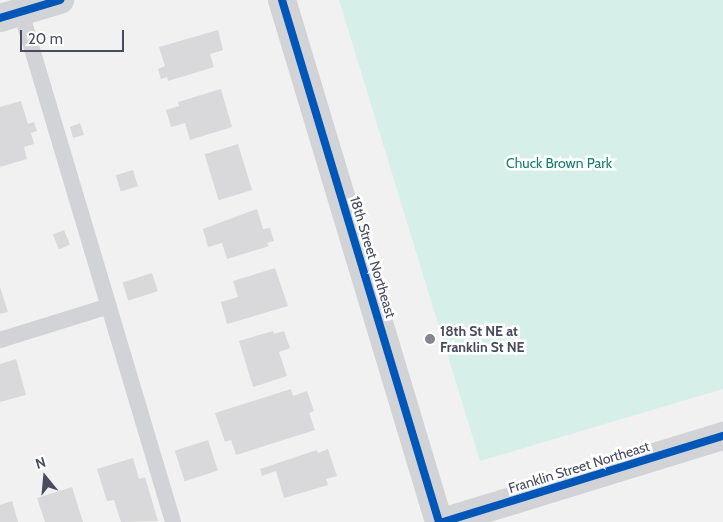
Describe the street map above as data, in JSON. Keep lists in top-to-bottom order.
{
  "streets": {
    "street": ["18th Street Northeast", "Franklin Street Northeast"]
  },
  "crossings": [
    ["18th Street Northeast", "Franklin Street Northeast"]
  ],
  "parks": ["Chuck Brown Park"],
  "places": ["18th St NE at Franklin St NE"],
  "scale_bar": "20 m",
  "north": "top"
}
